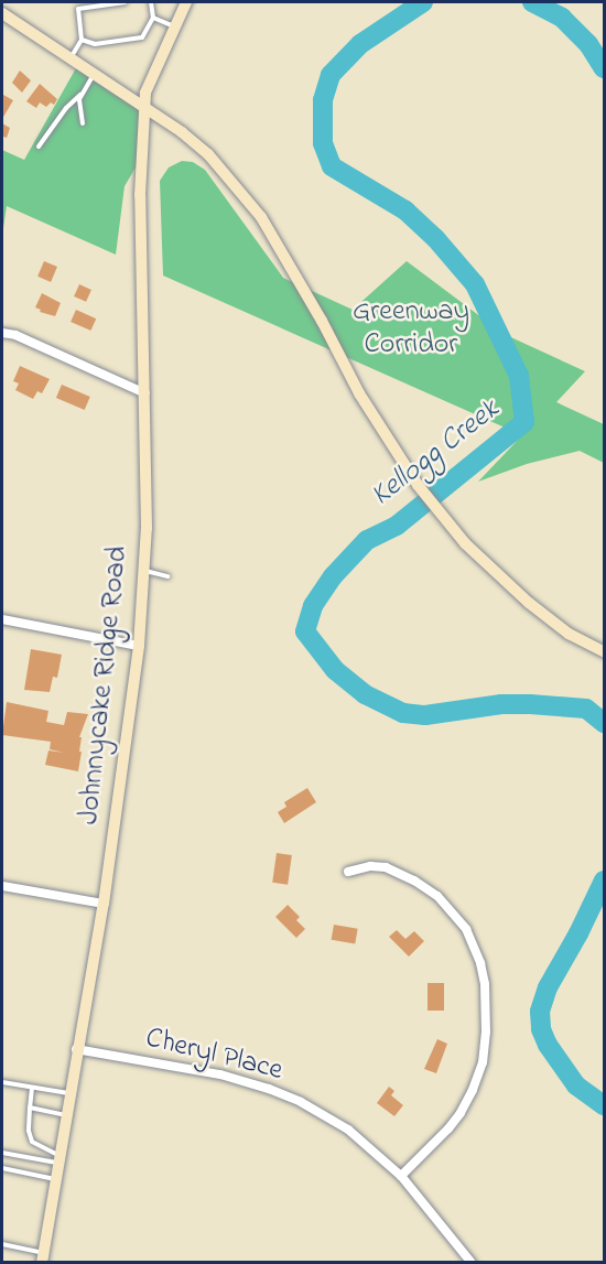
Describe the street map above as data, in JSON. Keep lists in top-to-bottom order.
{
  "streets": {
    "main road": ["Johnnycake Ridge Road"],
    "street": ["Cheryl Place"]
  },
  "crossings": [
    ["Johnnycake Ridge Road", "Cheryl Place"]
  ],
  "water": ["Kellogg Creek"],
  "parks": ["Greenway Corridor"]
}
